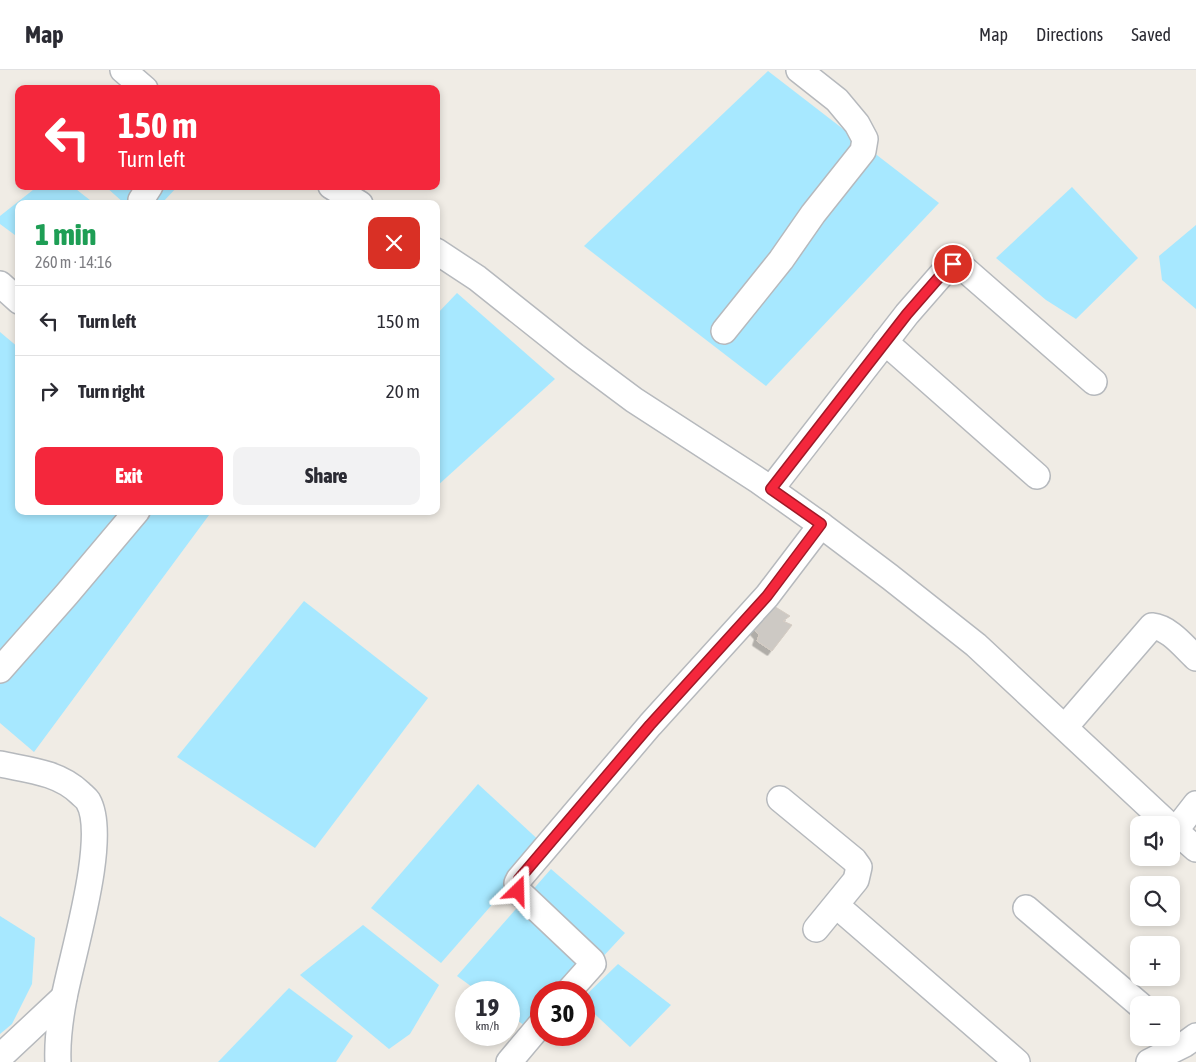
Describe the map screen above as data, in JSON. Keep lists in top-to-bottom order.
{
  "page": {
    "header": "Map",
    "nav": ["Map", "Directions", "Saved"],
    "turn": ["150 m", "Turn left"],
    "heading": ["1 min", "260 m · 14:16"],
    "list": [
      {
        "name": "Turn left",
        "value": "150 m"
      },
      {
        "name": "Turn right",
        "value": "20 m"
      }
    ],
    "buttons": ["Exit", "Share"],
    "map_buttons": ["+", "−"],
    "speed": "19 km/h",
    "limit": "30"
  }
}
